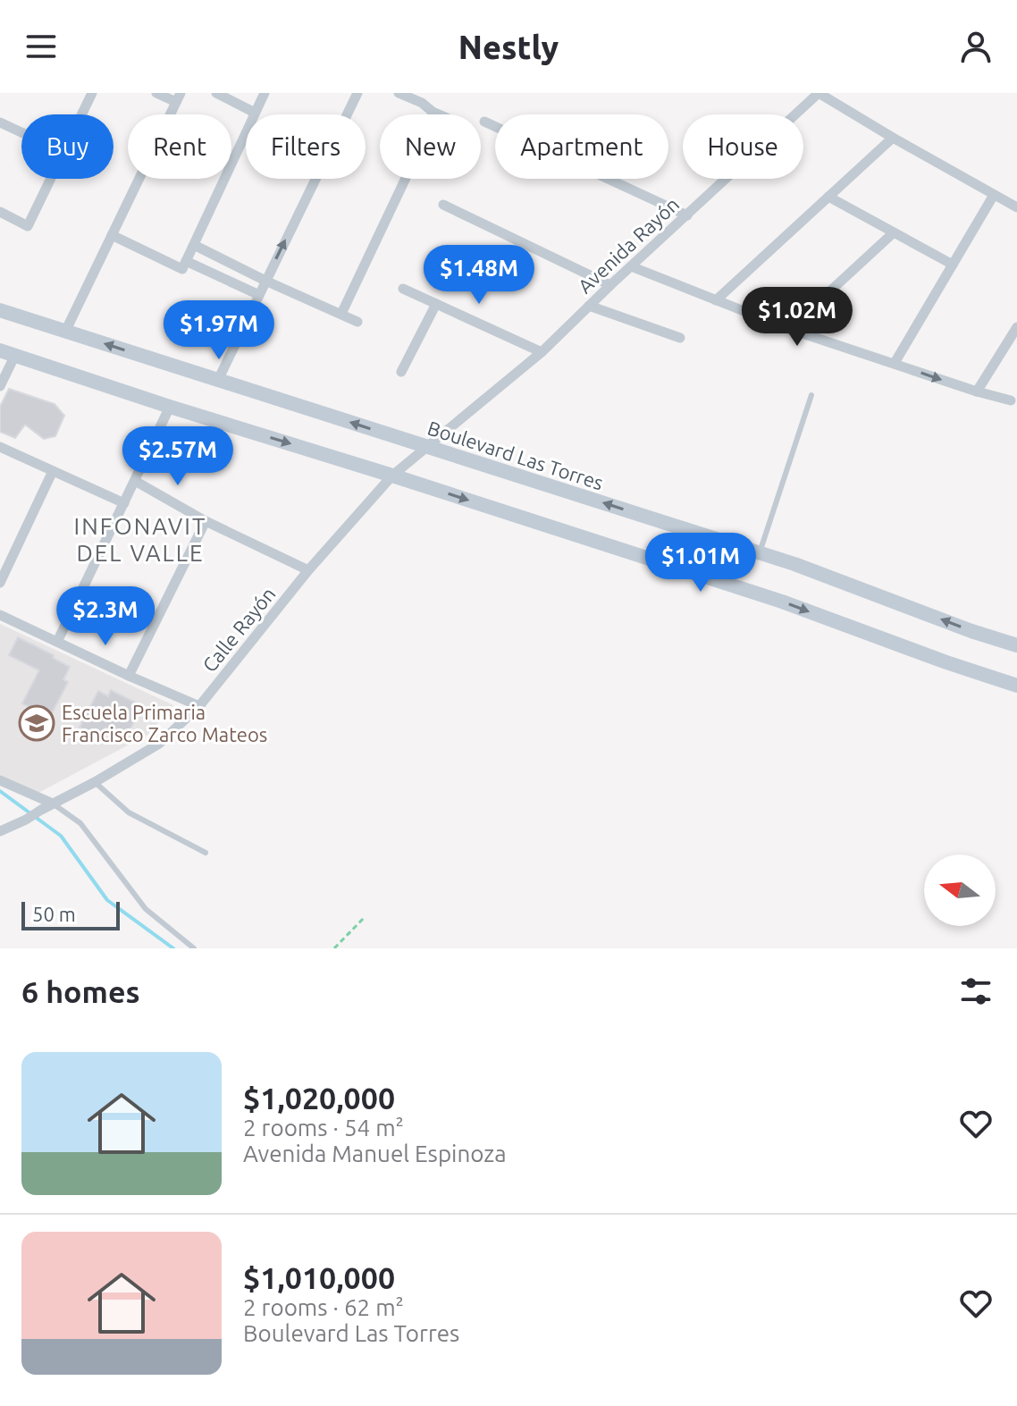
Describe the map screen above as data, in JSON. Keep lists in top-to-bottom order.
{
  "streets": {
    "street": ["Avenida Rayón", "Boulevard Las Torres", "Calle Rayón"]
  },
  "crossings": [
    ["Avenida Rayón", "Boulevard Las Torres"],
    ["Avenida Rayón", "Calle Rayón"],
    ["Boulevard Las Torres", "Calle Rayón"]
  ],
  "districts": ["INFONAVIT DEL VALLE"],
  "places": {
    "school or university": ["Escuela Primaria Francisco Zarco Mateos"]
  },
  "scale_bar": "50 m",
  "north": "left",
  "page": {
    "header": "Nestly",
    "chip": [
      "Buy",
      "Rent",
      "Filters",
      "New",
      "Apartment",
      "House"
    ],
    "price": [
      "$1.48M",
      "$1.02M",
      "$1.97M",
      "$2.57M",
      "$1.01M",
      "$2.3M"
    ],
    "scale": "50 m",
    "heading": "6 homes",
    "list": [
      {
        "name": "$1,020,000",
        "note": "2 rooms · 54 m² · Avenida Manuel Espinoza"
      },
      {
        "name": "$1,010,000",
        "note": "2 rooms · 62 m² · Boulevard Las Torres"
      }
    ]
  }
}
